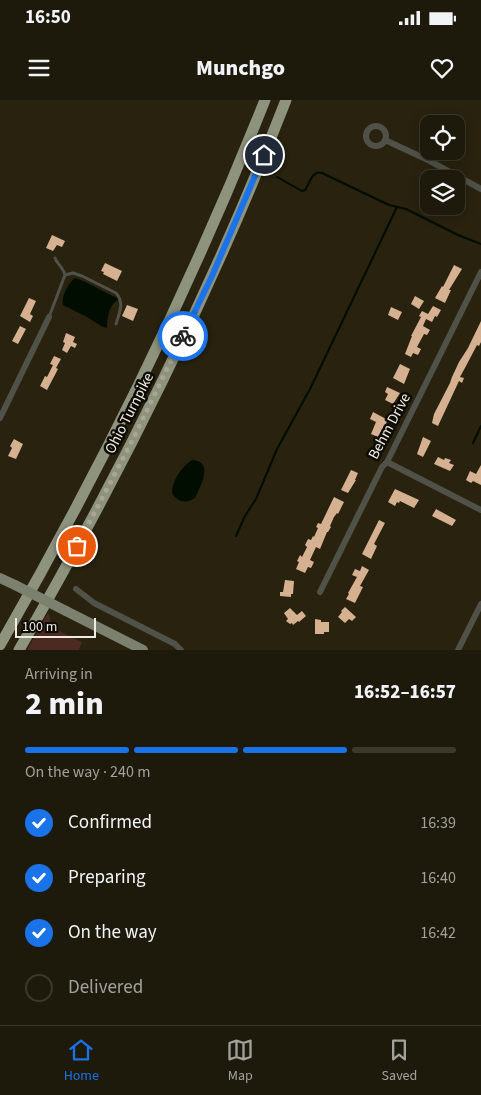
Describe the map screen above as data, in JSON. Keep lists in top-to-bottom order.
{
  "streets": {
    "highway": ["Ohio Turnpike"],
    "street": ["Behm Drive"]
  },
  "scale_bar": "100 m",
  "page": {
    "status": "16:50",
    "header": "Munchgo",
    "scale": "100 m",
    "heading": ["2 min", "Arriving in", "16:52–16:57"],
    "bar": "On the way · 240 m",
    "list": [
      ["Confirmed", "16:39"],
      ["Preparing", "16:40"],
      ["On the way", "16:42"],
      "Delivered"
    ],
    "tabs": ["Home", "Map", "Saved"]
  }
}
